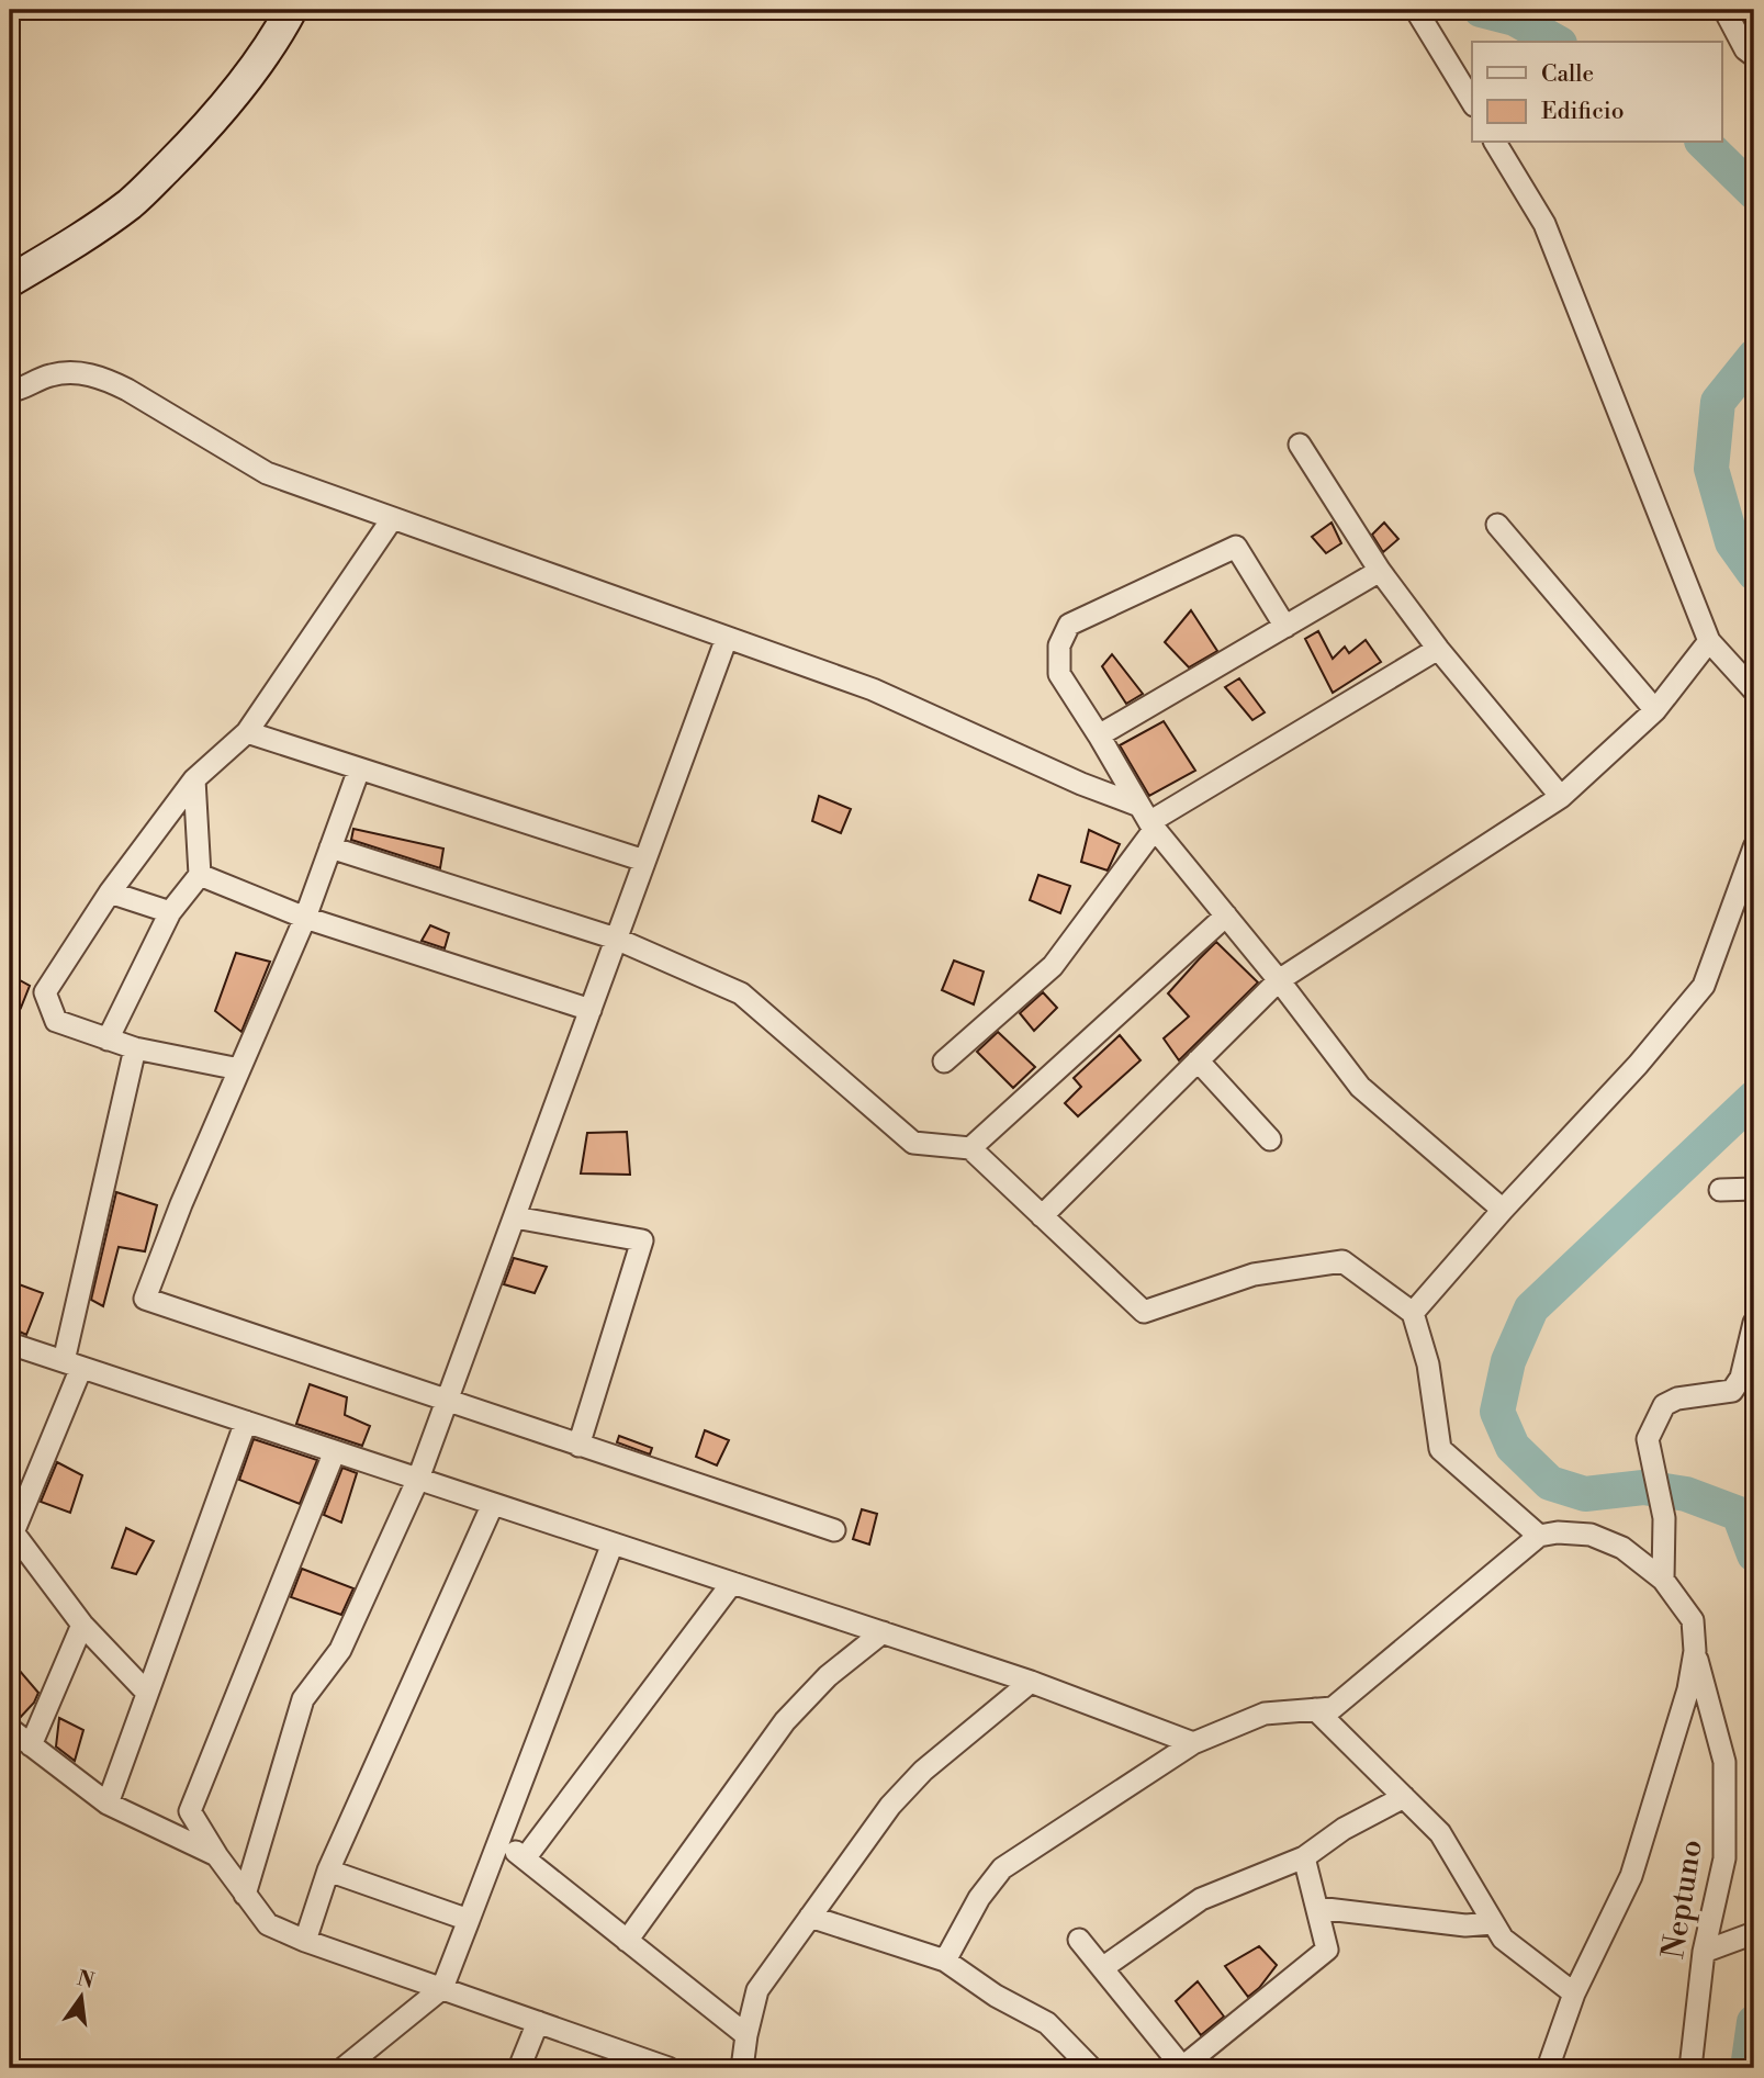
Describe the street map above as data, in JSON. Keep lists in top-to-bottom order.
{
  "streets": {
    "street": ["Neptuno"]
  },
  "legend": ["Calle", "Edificio"],
  "north": "top"
}
